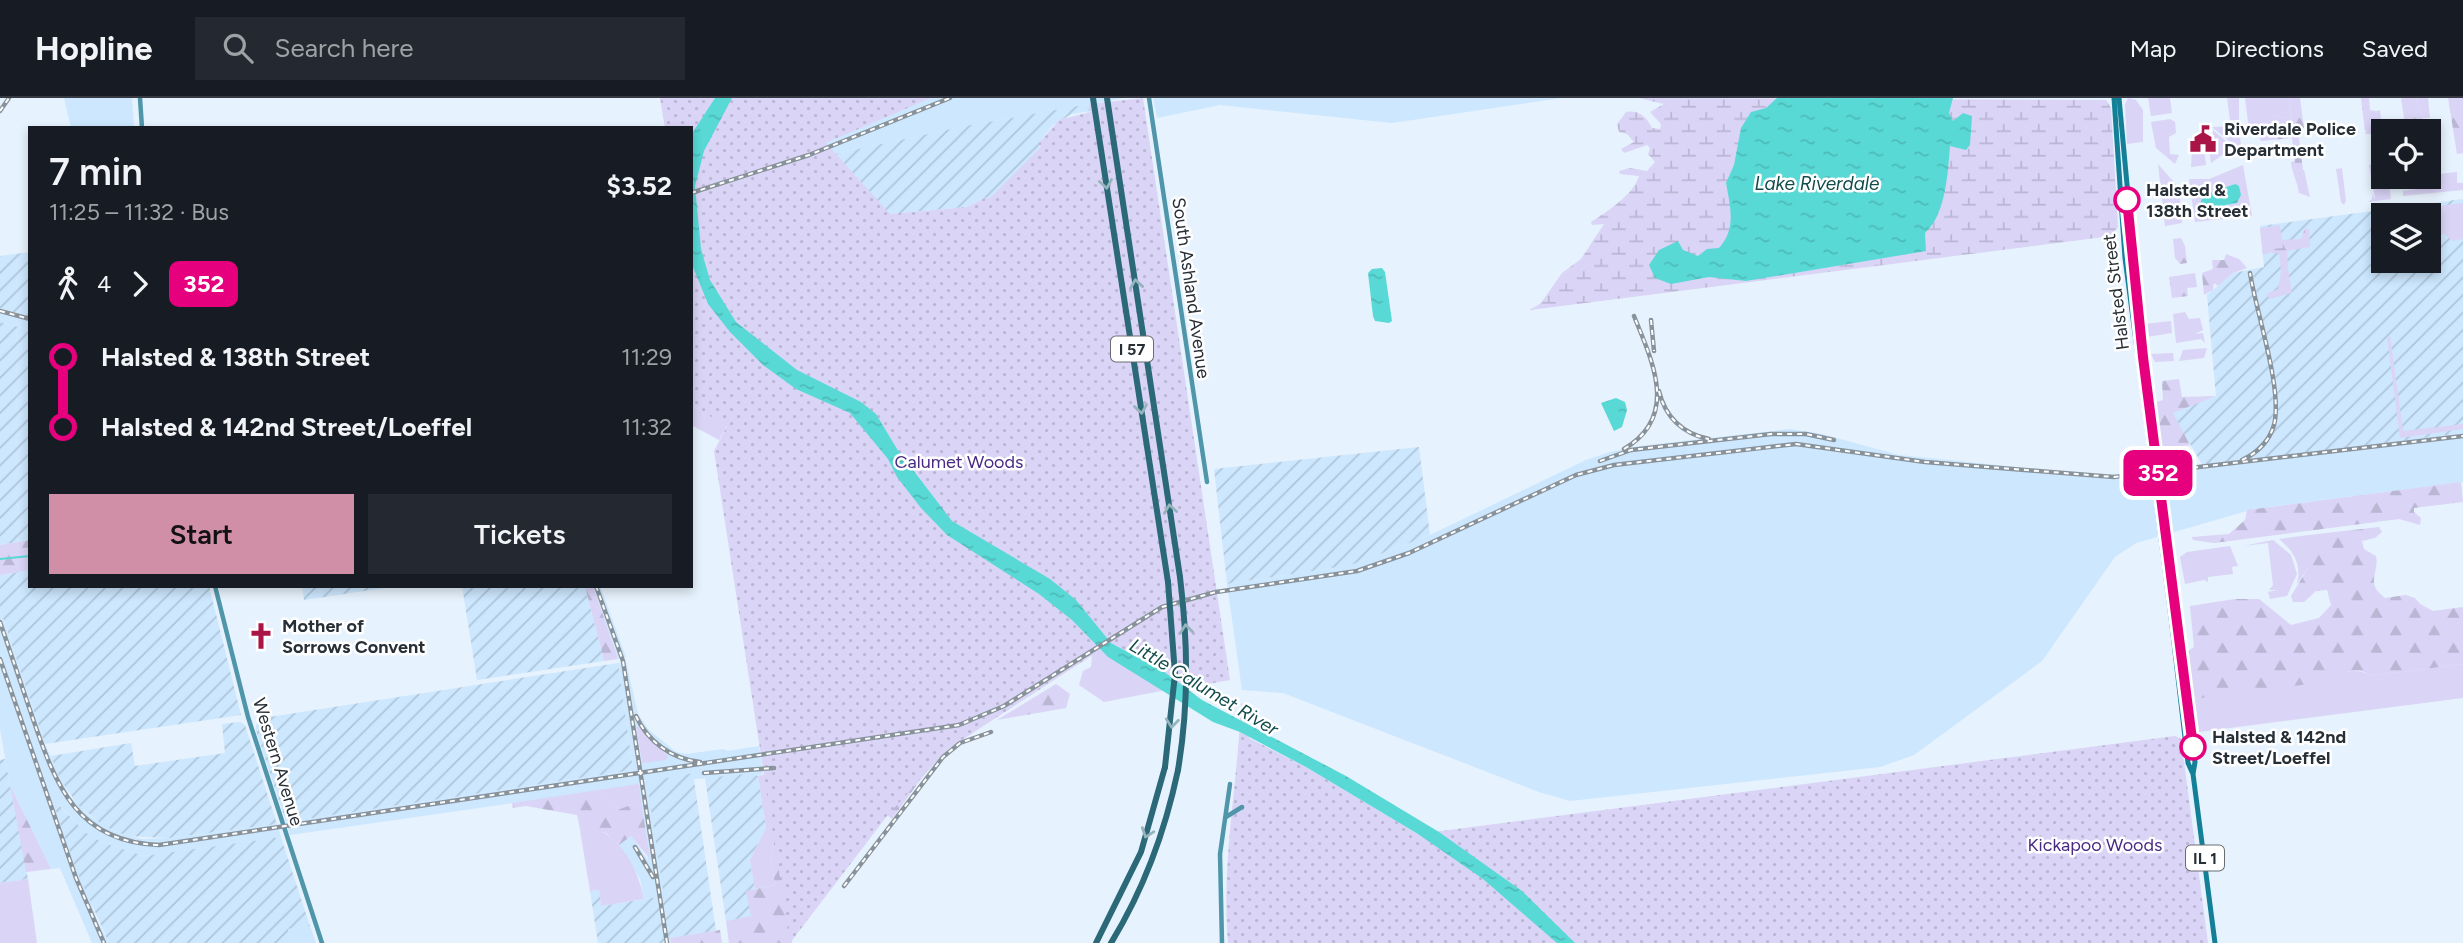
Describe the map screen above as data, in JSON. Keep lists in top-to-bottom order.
{
  "streets": {
    "highway": ["I 57"],
    "main road": [
      "South Ashland Avenue",
      "Halsted Street",
      "Western Avenue",
      "IL 1"
    ]
  },
  "water": ["Lake Riverdale", "Little Calumet River"],
  "parks": ["Calumet Woods", "Kickapoo Woods"],
  "places": {
    "public building": ["Riverdale Police Department"],
    "other": ["Halsted & 138th Street", "Halsted & 142nd Street/Loeffel"],
    "church": ["Mother of Sorrows Convent"]
  },
  "lines": ["bus line 352"],
  "page": {
    "header": "Hopline",
    "search": "Search here",
    "nav": ["Map", "Directions", "Saved"],
    "on_map": "352",
    "heading": ["7 min", "11:25 – 11:32 · Bus", "$3.52"],
    "legs": ["4", "352"],
    "list": [
      {
        "name": "Halsted & 138th Street",
        "value": "11:29"
      },
      {
        "name": "Halsted & 142nd Street/Loeffel",
        "value": "11:32"
      }
    ],
    "buttons": ["Start", "Tickets"]
  }
}
